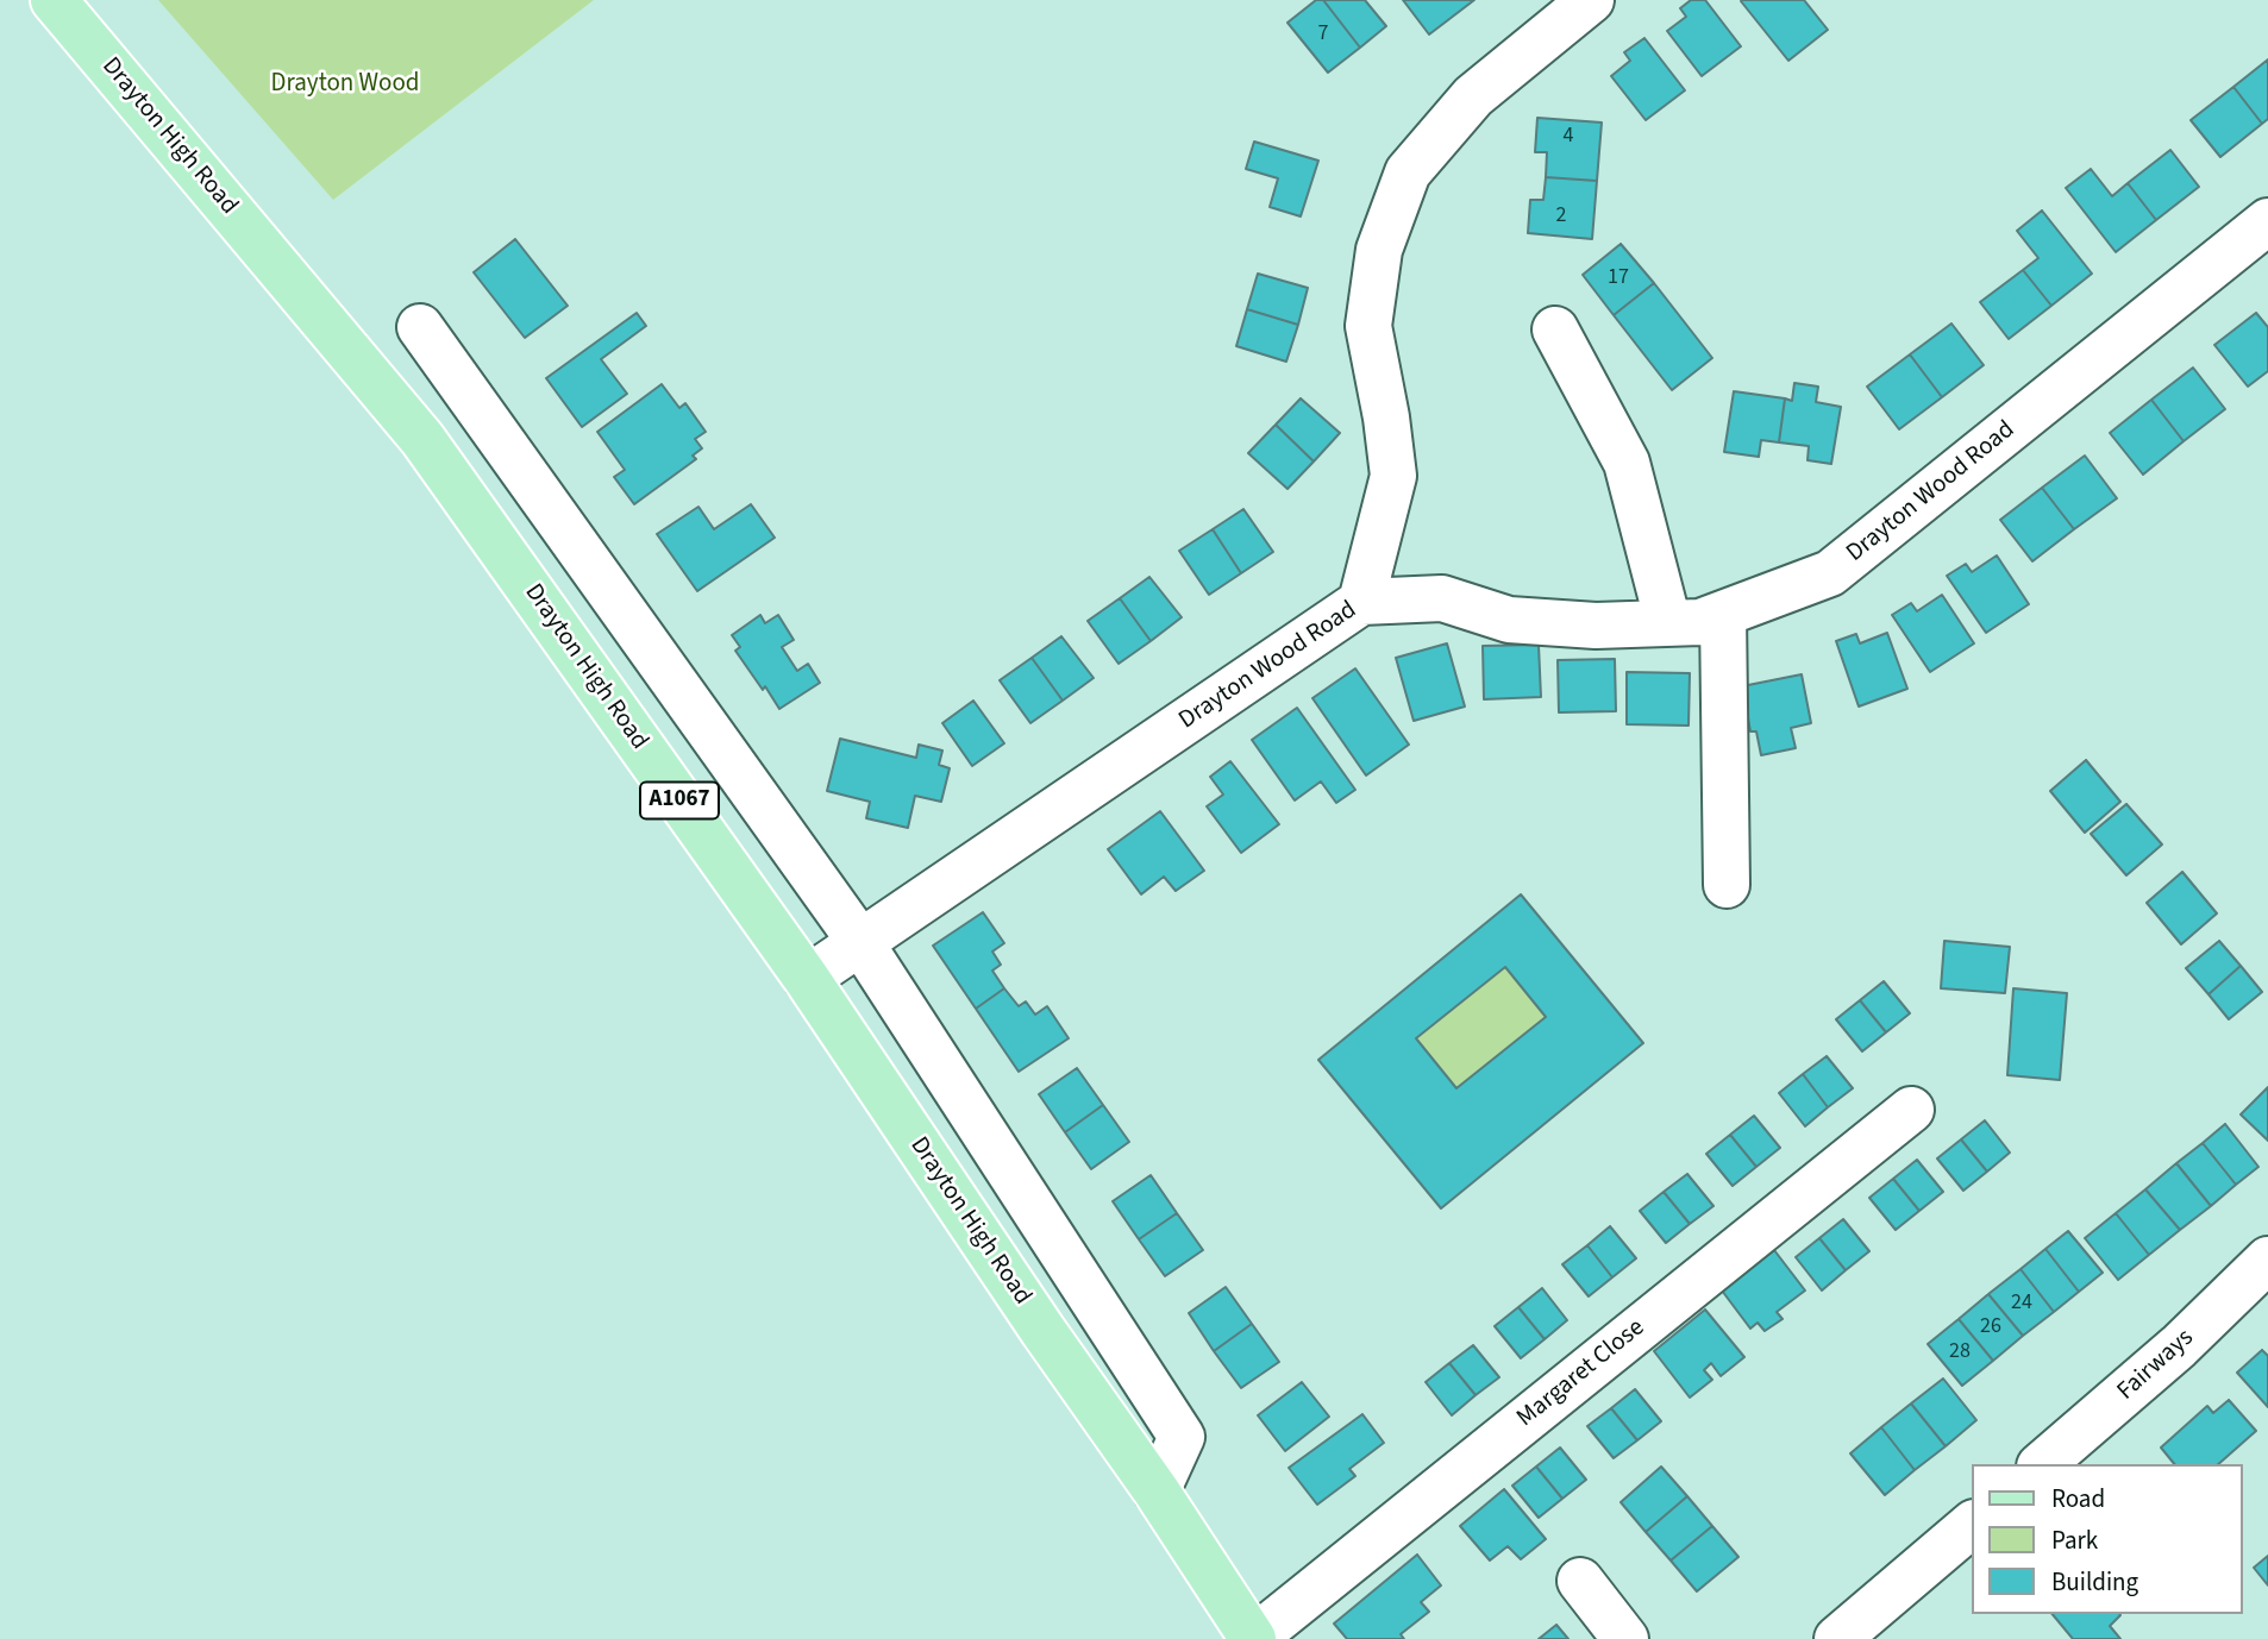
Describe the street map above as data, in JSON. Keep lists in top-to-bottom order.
{
  "streets": {
    "main road": ["Drayton High Road", "A1067"],
    "street": ["Drayton Wood Road", "Fairways", "Margaret Close"]
  },
  "crossings": [
    ["Drayton High Road", "Drayton Wood Road"],
    ["Drayton High Road", "Margaret Close"]
  ],
  "parks": ["Drayton Wood"],
  "house_numbers": [
    "7",
    "4",
    "2",
    "17",
    "24",
    "26",
    "28"
  ],
  "legend": ["Road", "Park", "Building"]
}
